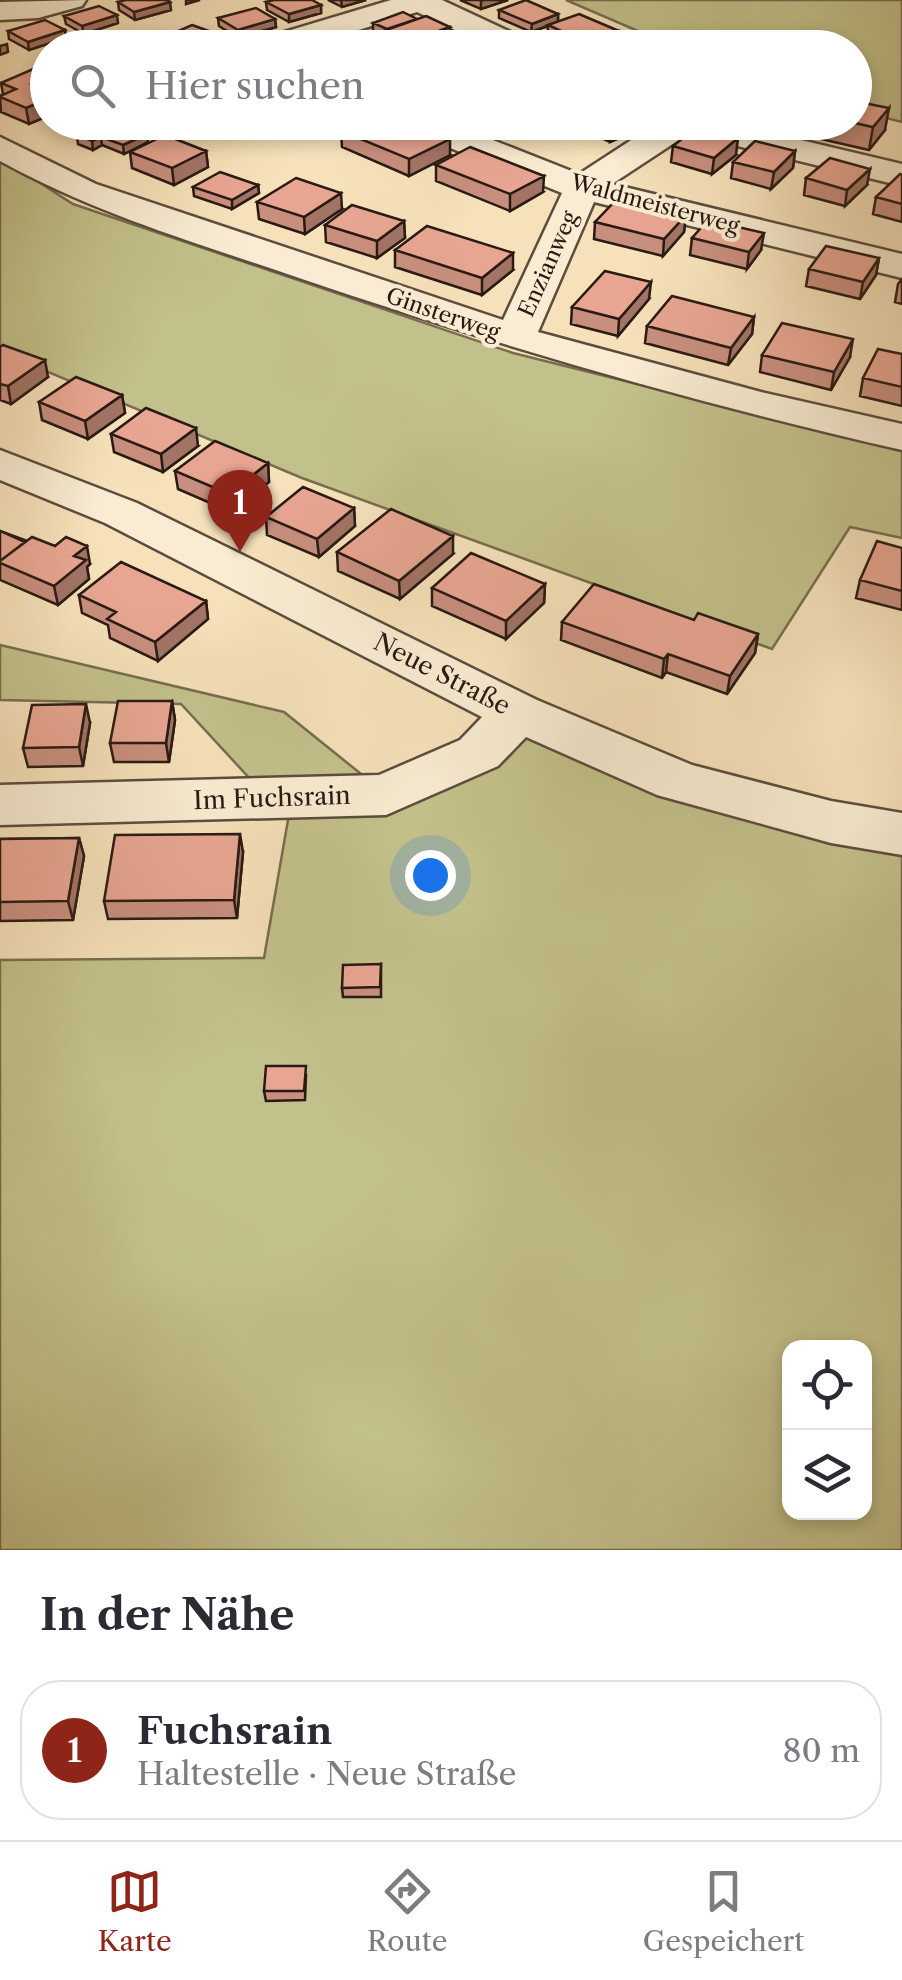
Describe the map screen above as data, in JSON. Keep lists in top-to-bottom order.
{
  "streets": {
    "street": [
      "Waldmeisterweg",
      "Enzianweg",
      "Ginsterweg",
      "Neue Straße",
      "Im Fuchsrain"
    ]
  },
  "crossings": [
    ["Waldmeisterweg", "Enzianweg"],
    ["Enzianweg", "Ginsterweg"],
    ["Neue Straße", "Im Fuchsrain"]
  ],
  "page": {
    "search": "Hier suchen",
    "pins": "1",
    "heading": "In der Nähe",
    "list": [
      {
        "mark": "1",
        "name": "Fuchsrain",
        "note": "Haltestelle · Neue Straße",
        "value": "80 m"
      }
    ],
    "nav": ["Karte", "Route", "Gespeichert"]
  }
}
